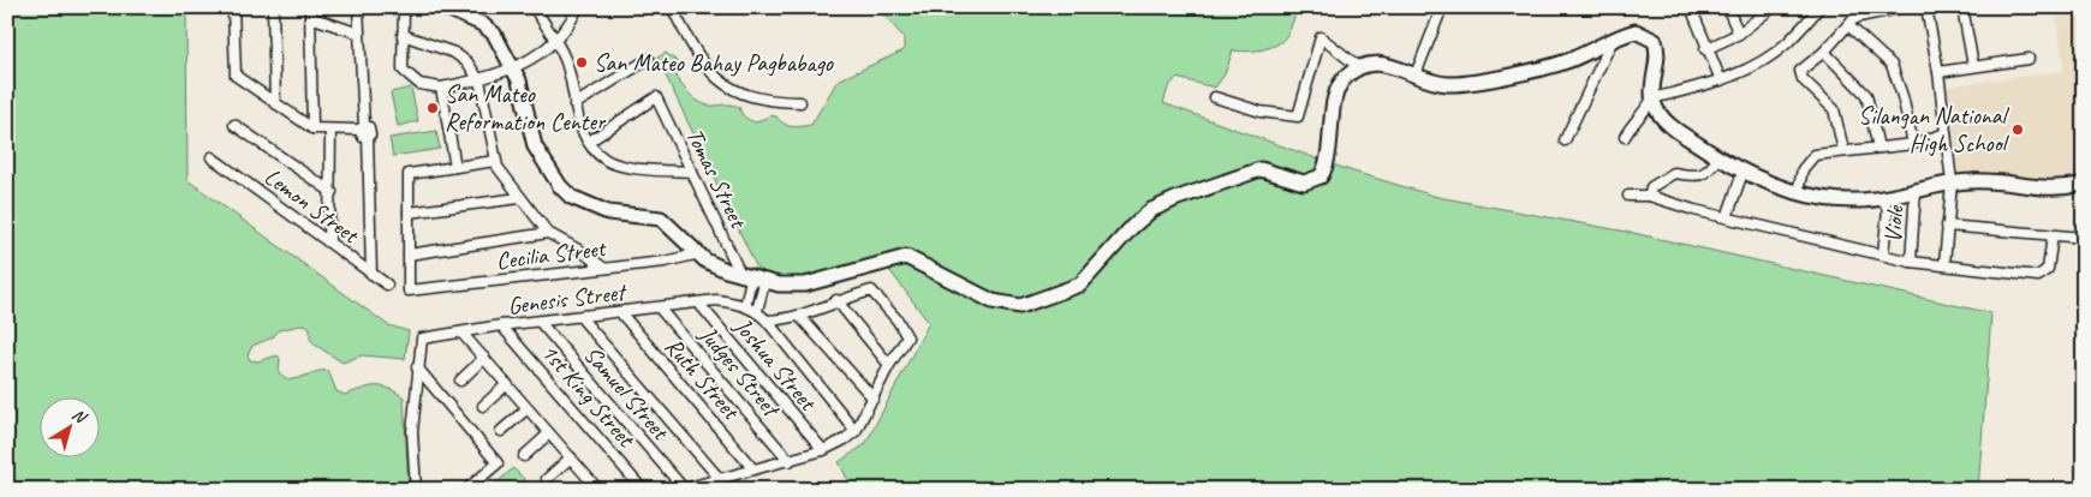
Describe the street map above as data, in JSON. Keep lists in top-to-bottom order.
{
  "streets": {
    "street": [
      "Tomas Street",
      "Lemon Street",
      "Viole",
      "Cecilia Street",
      "Genesis Street",
      "Joshua Street",
      "Judges Street",
      "Ruth Street",
      "Samuel Street",
      "1st King Street"
    ]
  },
  "crossings": [
    ["Genesis Street", "Joshua Street"],
    ["Genesis Street", "Judges Street"],
    ["Genesis Street", "Ruth Street"],
    ["Genesis Street", "Samuel Street"],
    ["Genesis Street", "1st King Street"]
  ],
  "places": ["San Mateo Bahay Pagbabago", "San Mateo Reformation Center", "Silangan National High School"],
  "north": "top right"
}
